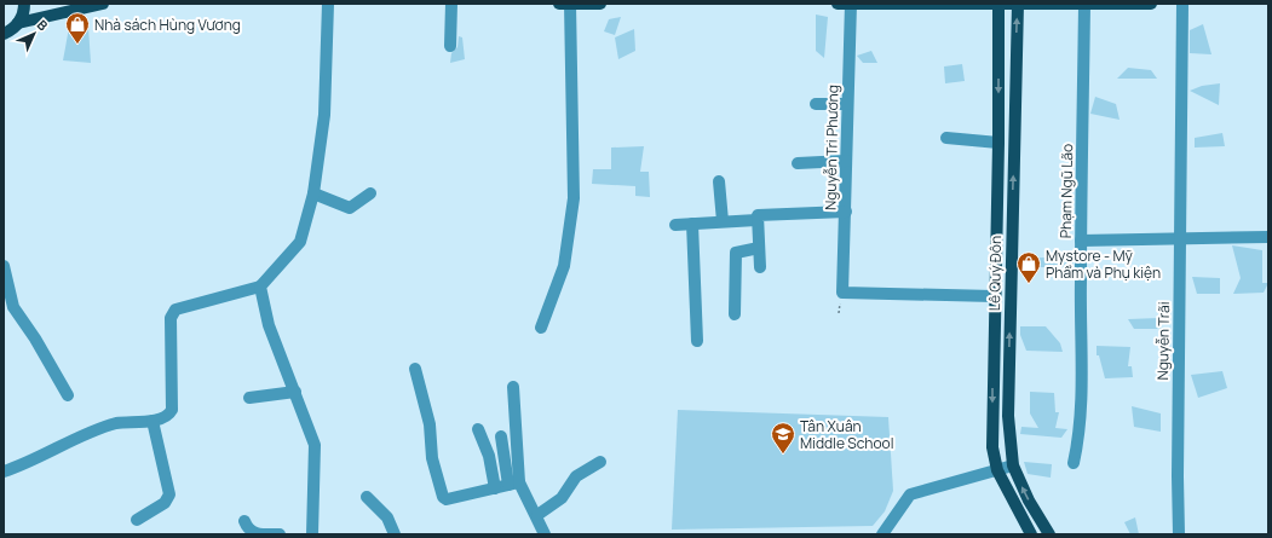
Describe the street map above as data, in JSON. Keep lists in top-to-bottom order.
{
  "streets": {
    "main road": ["Lê Quý Đôn"],
    "street": ["Nguyễn Tri Phương", "Phạm Ngũ Lão", "Nguyễn Trãi"]
  },
  "crossings": [
    ["Nguyễn Tri Phương", "Lê Quý Đôn"]
  ],
  "places": {
    "shop": ["Nhà sách Hùng Vương", "Mystore - Mỹ Phẩm và Phụ kiện"],
    "school or university": ["Tân Xuân Middle School"]
  },
  "north": "top right"
}
